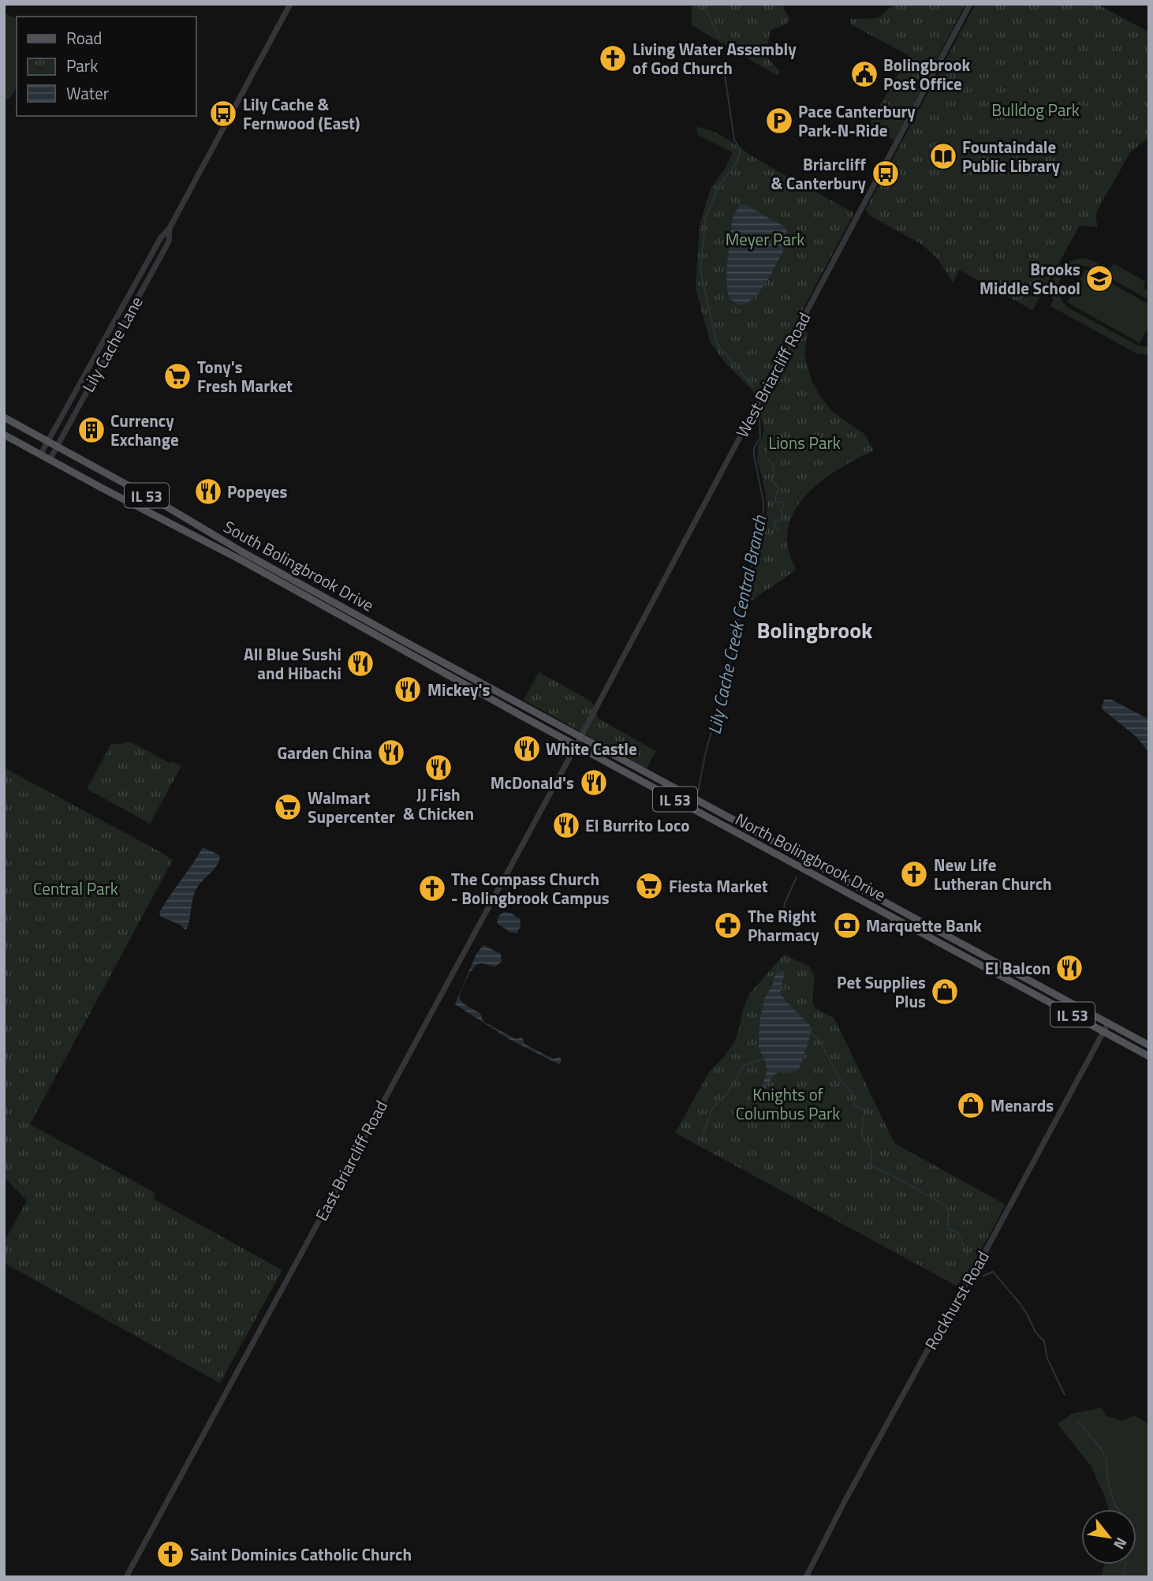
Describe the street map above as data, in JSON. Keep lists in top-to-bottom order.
{
  "streets": {
    "main road": ["IL 53", "South Bolingbrook Drive", "North Bolingbrook Drive"],
    "street": [
      "Lily Cache Lane",
      "West Briarcliff Road",
      "East Briarcliff Road",
      "Rockhurst Road"
    ]
  },
  "crossings": [
    ["Lily Cache Lane", "South Bolingbrook Drive"],
    ["West Briarcliff Road", "South Bolingbrook Drive"],
    ["West Briarcliff Road", "North Bolingbrook Drive"],
    ["West Briarcliff Road", "East Briarcliff Road"],
    ["South Bolingbrook Drive", "North Bolingbrook Drive"],
    ["South Bolingbrook Drive", "East Briarcliff Road"],
    ["North Bolingbrook Drive", "East Briarcliff Road"],
    ["North Bolingbrook Drive", "Rockhurst Road"]
  ],
  "districts": ["Bolingbrook"],
  "water": ["Lily Cache Creek Central Branch"],
  "parks": [
    "Bulldog Park",
    "Meyer Park",
    "Lions Park",
    "Central Park",
    "Knights of Columbus Park"
  ],
  "places": {
    "church": [
      "Living Water Assembly of God Church",
      "New Life Lutheran Church",
      "The Compass Church - Bolingbrook Campus",
      "Saint Dominics Catholic Church"
    ],
    "public building": ["Bolingbrook Post Office"],
    "bus stop": ["Lily Cache & Fernwood (East)", "Briarcliff & Canterbury"],
    "parking": ["Pace Canterbury Park-N-Ride"],
    "library": ["Fountaindale Public Library"],
    "school or university": ["Brooks Middle School"],
    "supermarket": ["Tony's Fresh Market", "Walmart Supercenter", "Fiesta Market"],
    "building": ["Currency Exchange"],
    "restaurant": [
      "Popeyes",
      "All Blue Sushi and Hibachi",
      "Mickey's",
      "White Castle",
      "Garden China",
      "JJ Fish & Chicken",
      "McDonald's",
      "El Burrito Loco",
      "El Balcon"
    ],
    "pharmacy": ["The Right Pharmacy"],
    "bank": ["Marquette Bank"],
    "shop": ["Pet Supplies Plus", "Menards"]
  },
  "legend": ["Road", "Park", "Water"],
  "north": "bottom right"
}
